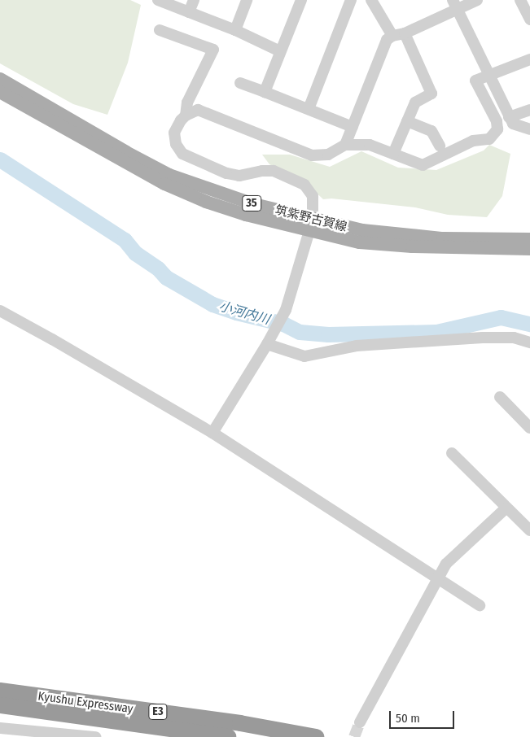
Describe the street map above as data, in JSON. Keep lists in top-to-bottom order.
{
  "streets": {
    "highway": ["Kyushu Expressway", "E3"],
    "main road": ["35", "筑紫野古賀線"]
  },
  "water": ["小河内川"],
  "scale_bar": "50 m"
}
